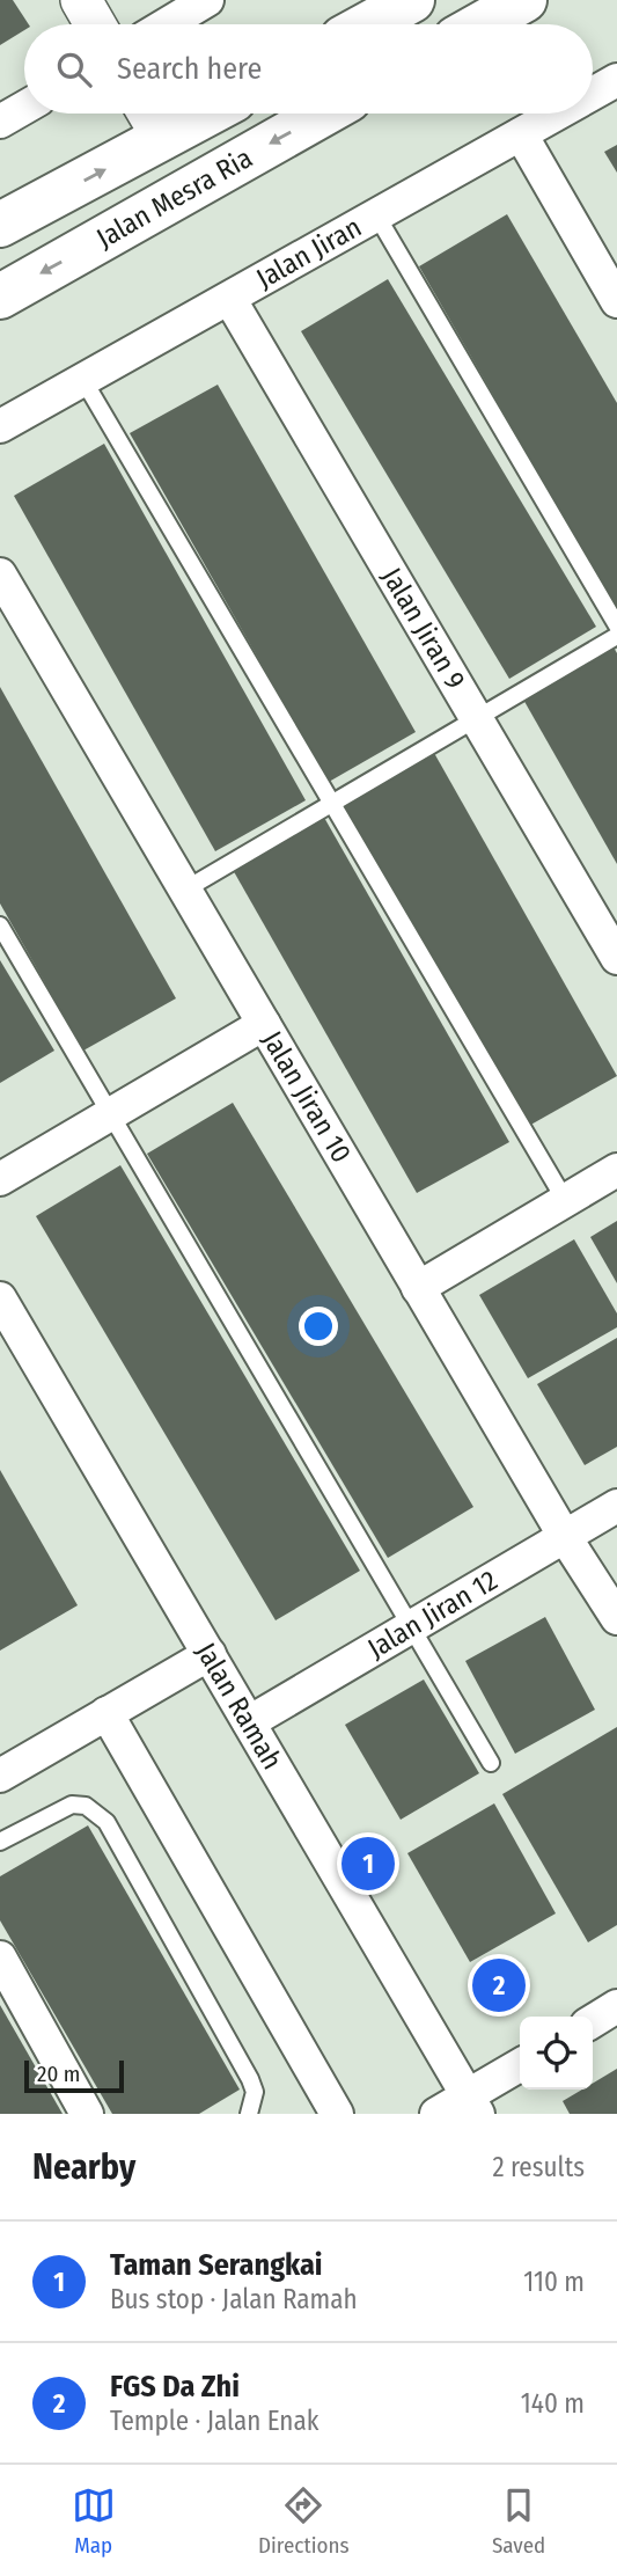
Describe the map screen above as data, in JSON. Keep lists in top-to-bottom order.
{
  "streets": {
    "main road": ["Jalan Mesra Ria"],
    "street": [
      "Jalan Jiran",
      "Jalan Jiran 9",
      "Jalan Jiran 10",
      "Jalan Jiran 12",
      "Jalan Ramah"
    ]
  },
  "crossings": [
    ["Jalan Jiran", "Jalan Jiran 9"],
    ["Jalan Jiran 10", "Jalan Jiran 12"],
    ["Jalan Jiran 12", "Jalan Ramah"]
  ],
  "scale_bar": "20 m",
  "page": {
    "search": "Search here",
    "pins": ["1", "2"],
    "scale": "20 m",
    "heading": ["Nearby", "2 results"],
    "list": [
      {
        "mark": "1",
        "name": "Taman Serangkai",
        "note": "Bus stop · Jalan Ramah",
        "value": "110 m"
      },
      {
        "mark": "2",
        "name": "FGS Da Zhi",
        "note": "Temple · Jalan Enak",
        "value": "140 m"
      }
    ],
    "nav": ["Map", "Directions", "Saved"]
  }
}
